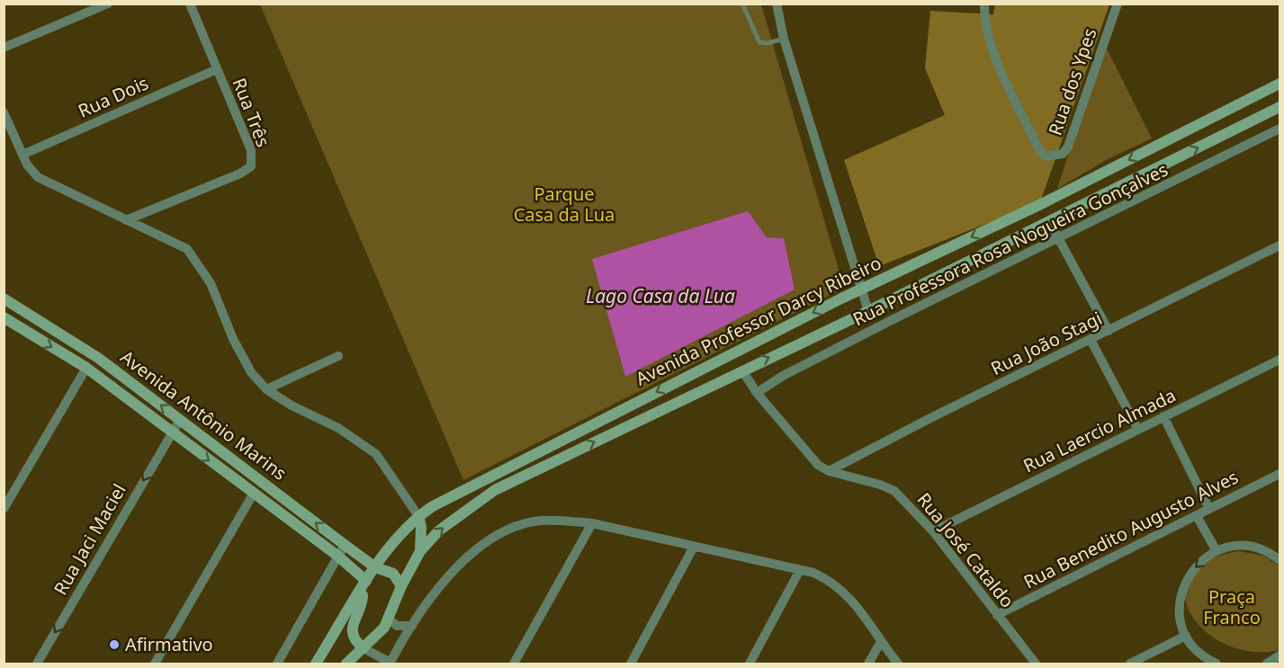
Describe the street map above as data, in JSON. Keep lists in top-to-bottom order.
{
  "streets": {
    "main road": ["Avenida Professor Darcy Ribeiro", "Avenida Antônio Marins"],
    "street": [
      "Rua dos Ypes",
      "Rua Dois",
      "Rua Três",
      "Rua Professora Rosa Nogueira Gonçalves",
      "Rua João Stagi",
      "Rua Laercio Almada",
      "Rua Benedito Augusto Alves",
      "Rua Jaci Maciel",
      "Rua José Cataldo"
    ]
  },
  "crossings": [
    ["Rua Dois", "Rua Três"],
    ["Rua Professora Rosa Nogueira Gonçalves", "Rua José Cataldo"],
    ["Avenida Professor Darcy Ribeiro", "Avenida Antônio Marins"],
    ["Avenida Professor Darcy Ribeiro", "Rua José Cataldo"],
    ["Rua João Stagi", "Rua José Cataldo"],
    ["Avenida Antônio Marins", "Rua Jaci Maciel"],
    ["Rua Laercio Almada", "Rua José Cataldo"],
    ["Rua Benedito Augusto Alves", "Rua José Cataldo"]
  ],
  "one_way": ["Rua Jaci Maciel"],
  "water": ["Lago Casa da Lua"],
  "parks": ["Parque Casa da Lua", "Praça Franco"],
  "places": ["Afirmativo"]
}
